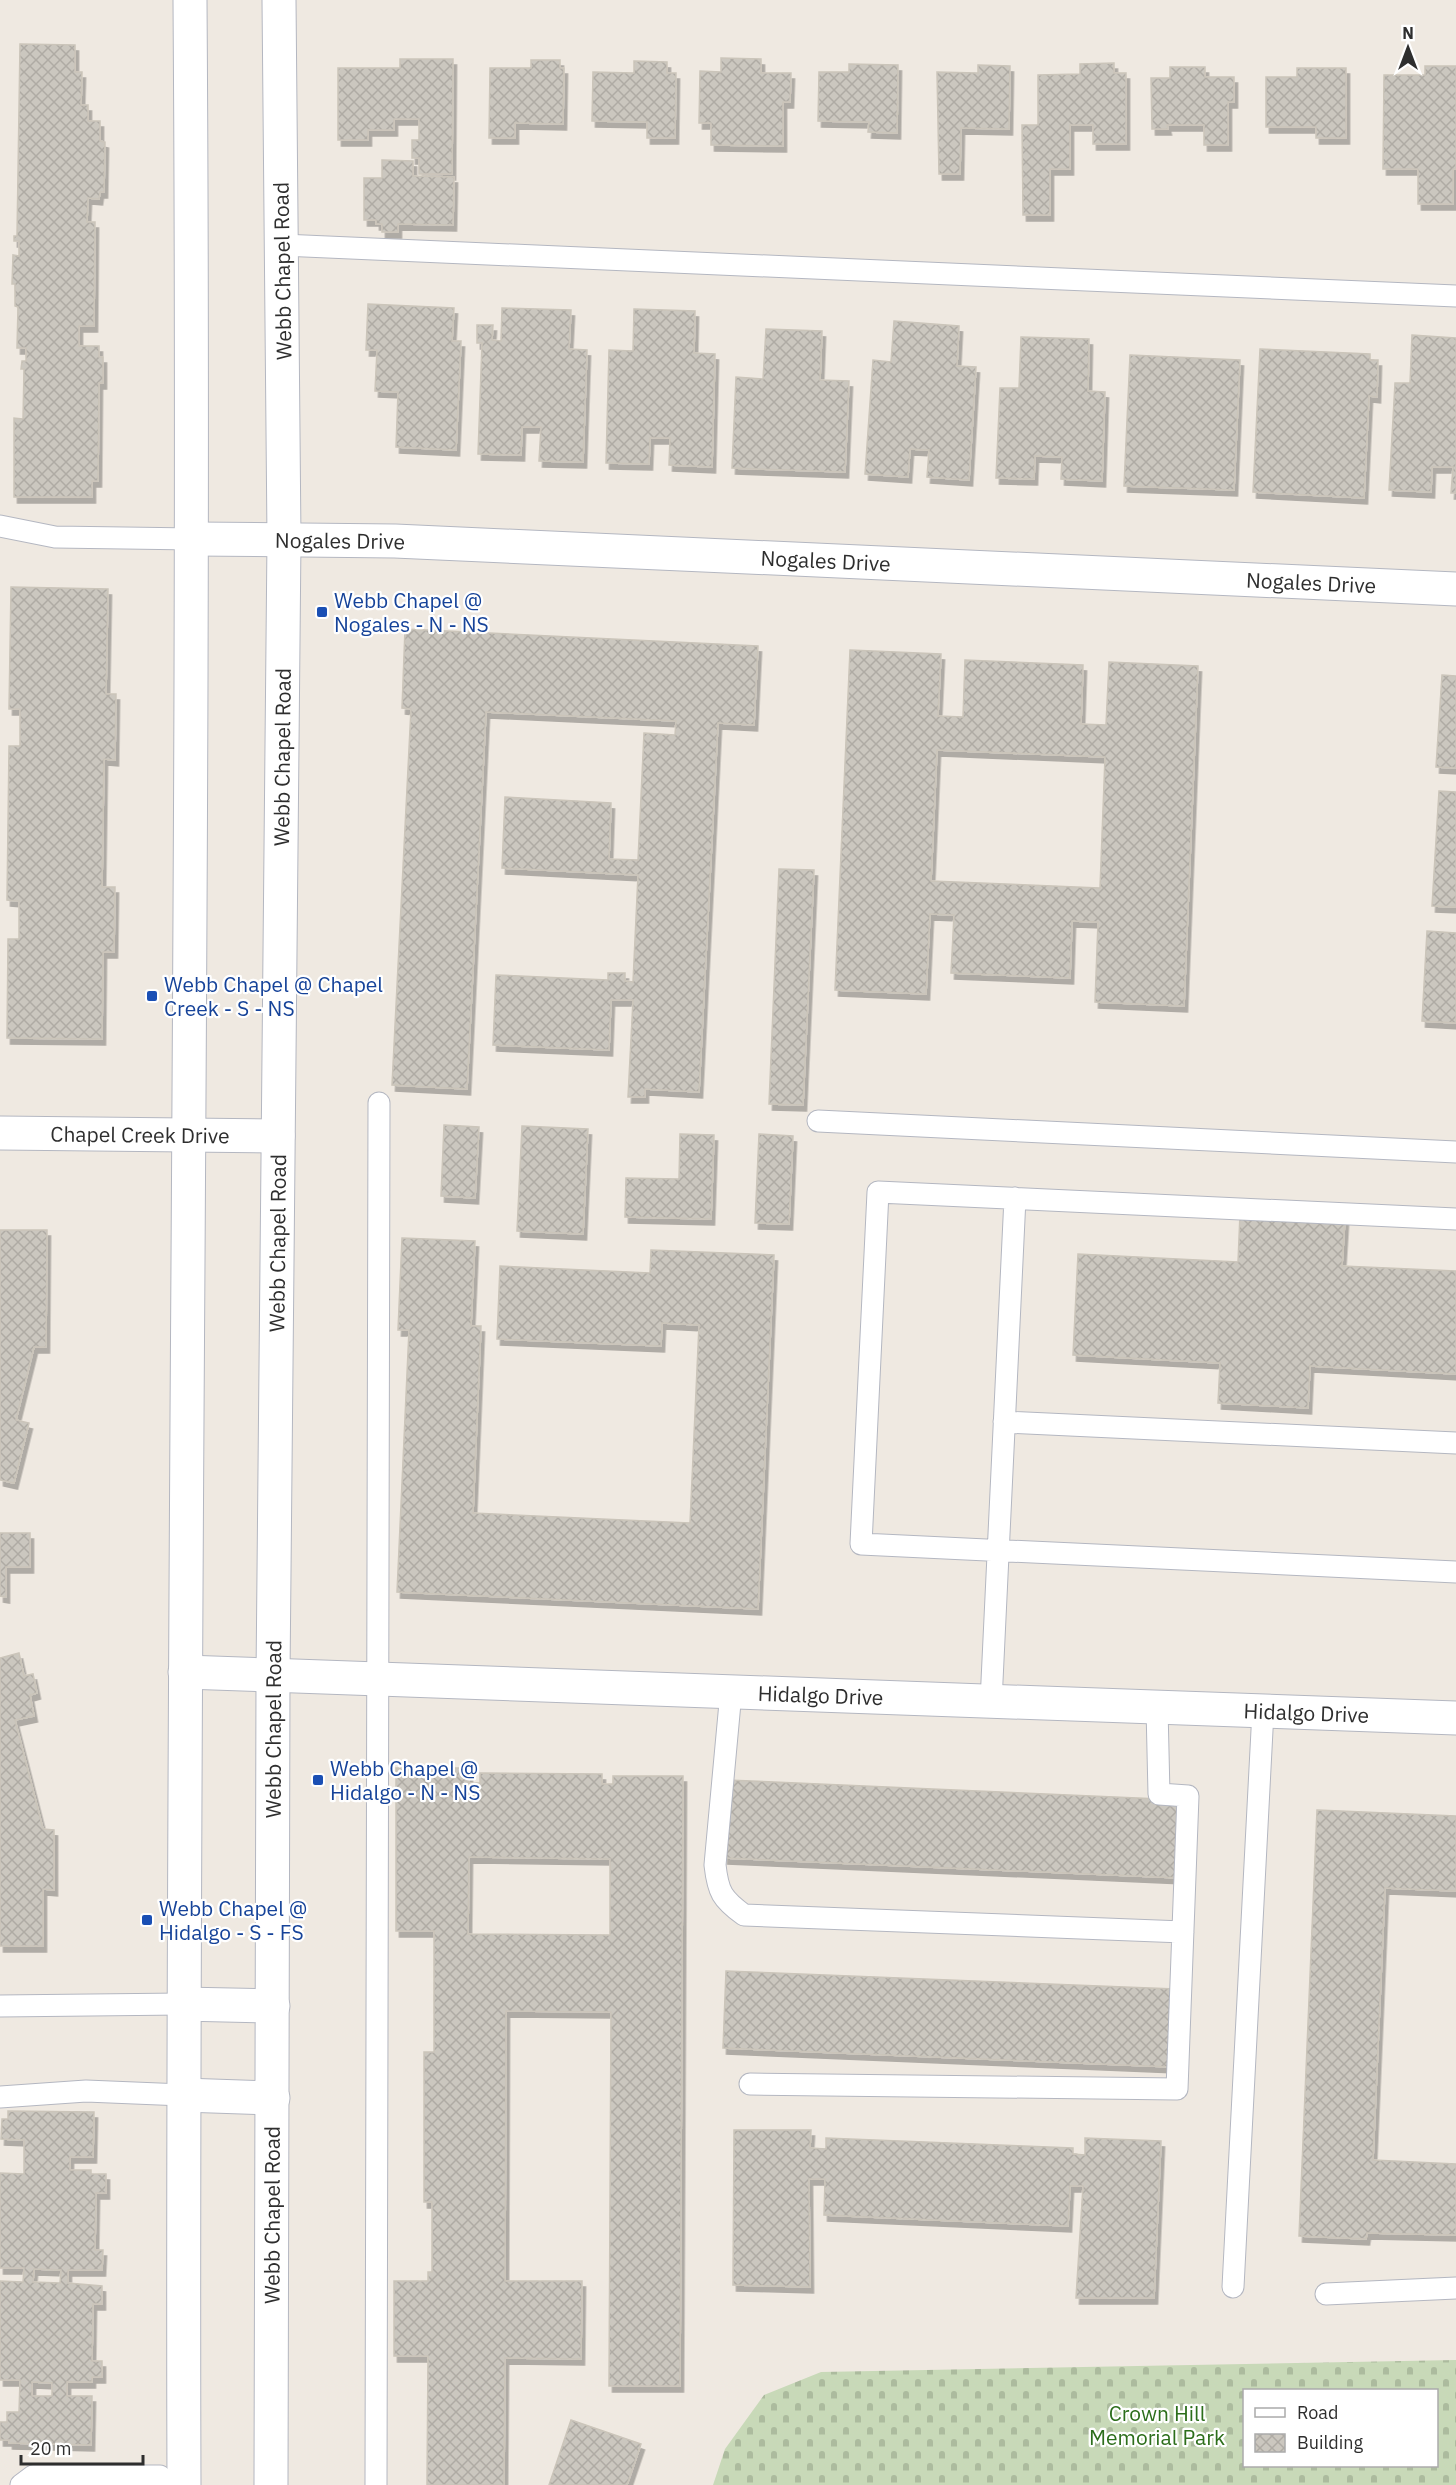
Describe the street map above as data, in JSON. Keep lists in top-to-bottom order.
{
  "streets": {
    "main road": [
      "Webb Chapel Road",
      "Nogales Drive",
      "Chapel Creek Drive",
      "Hidalgo Drive"
    ]
  },
  "crossings": [
    ["Webb Chapel Road", "Nogales Drive"],
    ["Webb Chapel Road", "Chapel Creek Drive"],
    ["Webb Chapel Road", "Hidalgo Drive"]
  ],
  "parks": ["Crown Hill Memorial Park"],
  "places": {
    "transit": [
      "Webb Chapel @ Nogales - N - NS",
      "Webb Chapel @ Chapel Creek - S - NS",
      "Webb Chapel @ Hidalgo - N - NS",
      "Webb Chapel @ Hidalgo - S - FS"
    ]
  },
  "legend": ["Road", "Building"],
  "scale_bar": "20 m",
  "north": "top"
}
